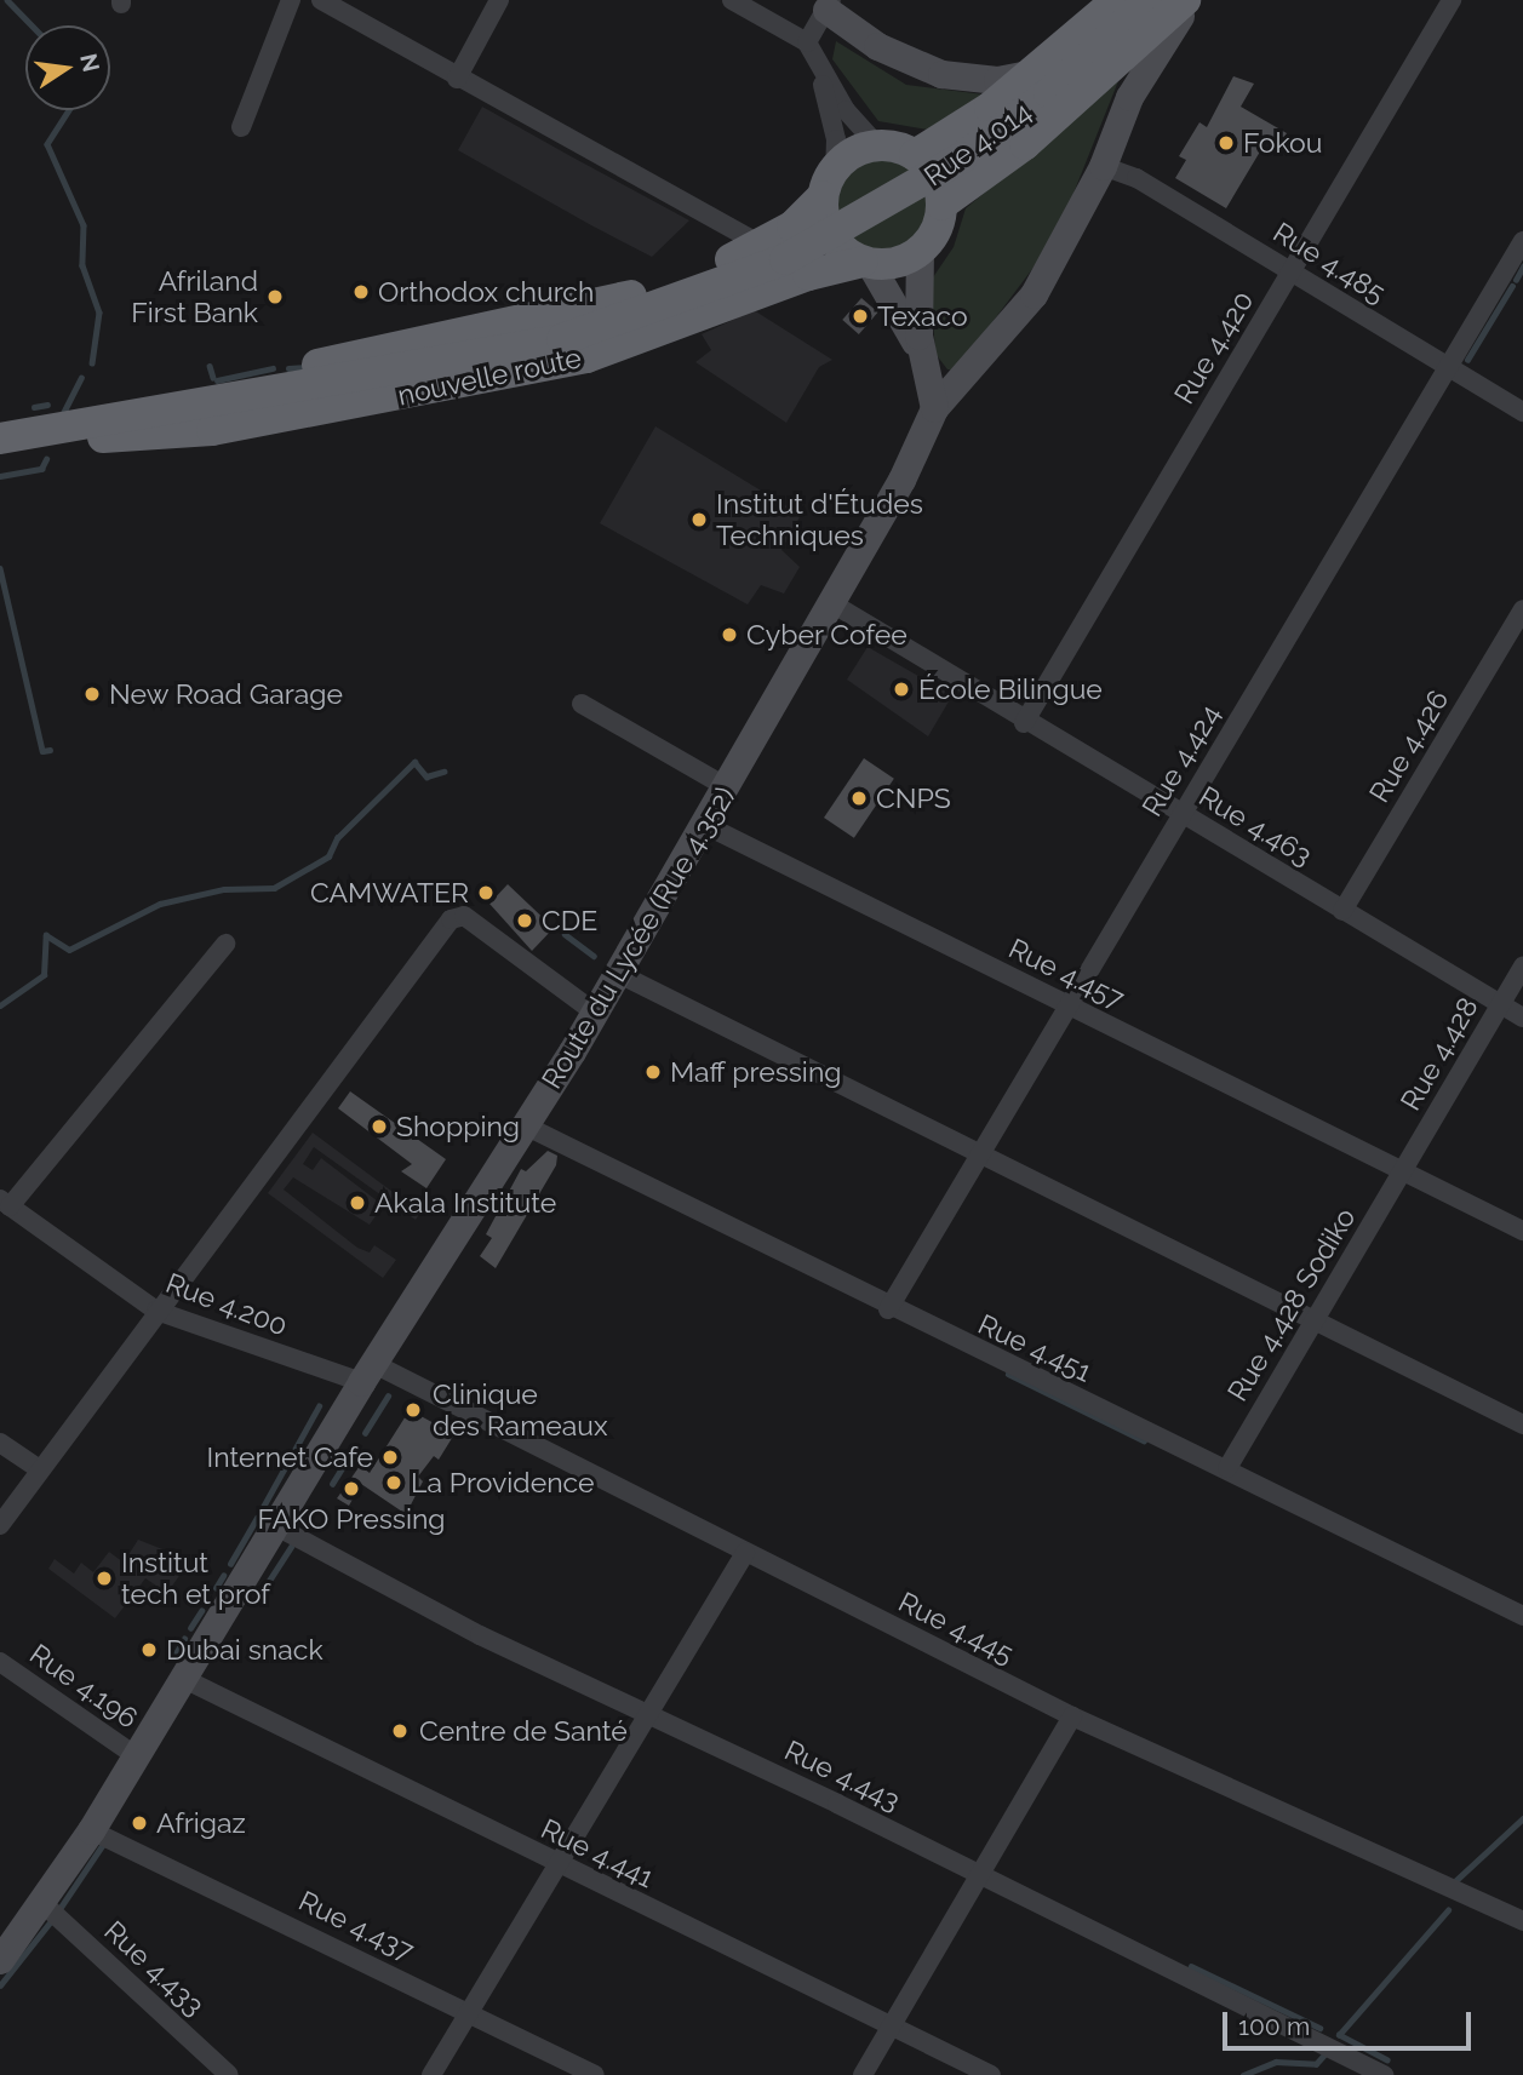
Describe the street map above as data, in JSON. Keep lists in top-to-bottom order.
{
  "streets": {
    "highway": ["Rue 4.014", "nouvelle route"],
    "main road": ["Route du Lycée (Rue 4.352)"],
    "street": [
      "Rue 4.485",
      "Rue 4.420",
      "Rue 4.426",
      "Rue 4.424",
      "Rue 4.463",
      "Rue 4.457",
      "Rue 4.428",
      "Rue 4.200",
      "Rue 4.428 Sodiko",
      "Rue 4.451",
      "Rue 4.445",
      "Rue 4.196",
      "Rue 4.443",
      "Rue 4.441",
      "Rue 4.437",
      "Rue 4.433"
    ]
  },
  "crossings": [
    ["Rue 4.014", "nouvelle route"],
    ["Rue 4.485", "Rue 4.420"],
    ["Rue 4.485", "Rue 4.424"],
    ["Rue 4.485", "Route du Lycée (Rue 4.352)"],
    ["Rue 4.420", "Rue 4.463"],
    ["Rue 4.426", "Rue 4.463"],
    ["Rue 4.424", "Rue 4.463"],
    ["Rue 4.424", "Rue 4.457"],
    ["Rue 4.424", "Rue 4.451"],
    ["Rue 4.463", "Route du Lycée (Rue 4.352)"],
    ["Rue 4.463", "Rue 4.428"],
    ["Route du Lycée (Rue 4.352)", "Rue 4.457"],
    ["Route du Lycée (Rue 4.352)", "Rue 4.200"],
    ["Route du Lycée (Rue 4.352)", "Rue 4.451"],
    ["Route du Lycée (Rue 4.352)", "Rue 4.445"],
    ["Route du Lycée (Rue 4.352)", "Rue 4.196"],
    ["Route du Lycée (Rue 4.352)", "Rue 4.443"],
    ["Route du Lycée (Rue 4.352)", "Rue 4.441"],
    ["Route du Lycée (Rue 4.352)", "Rue 4.437"],
    ["Route du Lycée (Rue 4.352)", "Rue 4.433"],
    ["Rue 4.457", "Rue 4.428"],
    ["Rue 4.457", "Rue 4.428 Sodiko"],
    ["Rue 4.428", "Rue 4.428 Sodiko"],
    ["Rue 4.200", "Rue 4.445"],
    ["Rue 4.428 Sodiko", "Rue 4.451"]
  ],
  "places": [
    "Fokou",
    "Orthodox church",
    "Afriland First Bank",
    "Texaco",
    "Institut d'Études Techniques",
    "Cyber Cofee",
    "École Bilingue",
    "New Road Garage",
    "CNPS",
    "CAMWATER",
    "CDE",
    "Maff pressing",
    "Shopping",
    "Akala Institute",
    "Clinique des Rameaux",
    "Internet Cafe",
    "La Providence",
    "FAKO Pressing",
    "Institut tech et prof",
    "Dubai snack",
    "Centre de Santé",
    "Afrigaz"
  ],
  "scale_bar": "100 m",
  "north": "right"
}
